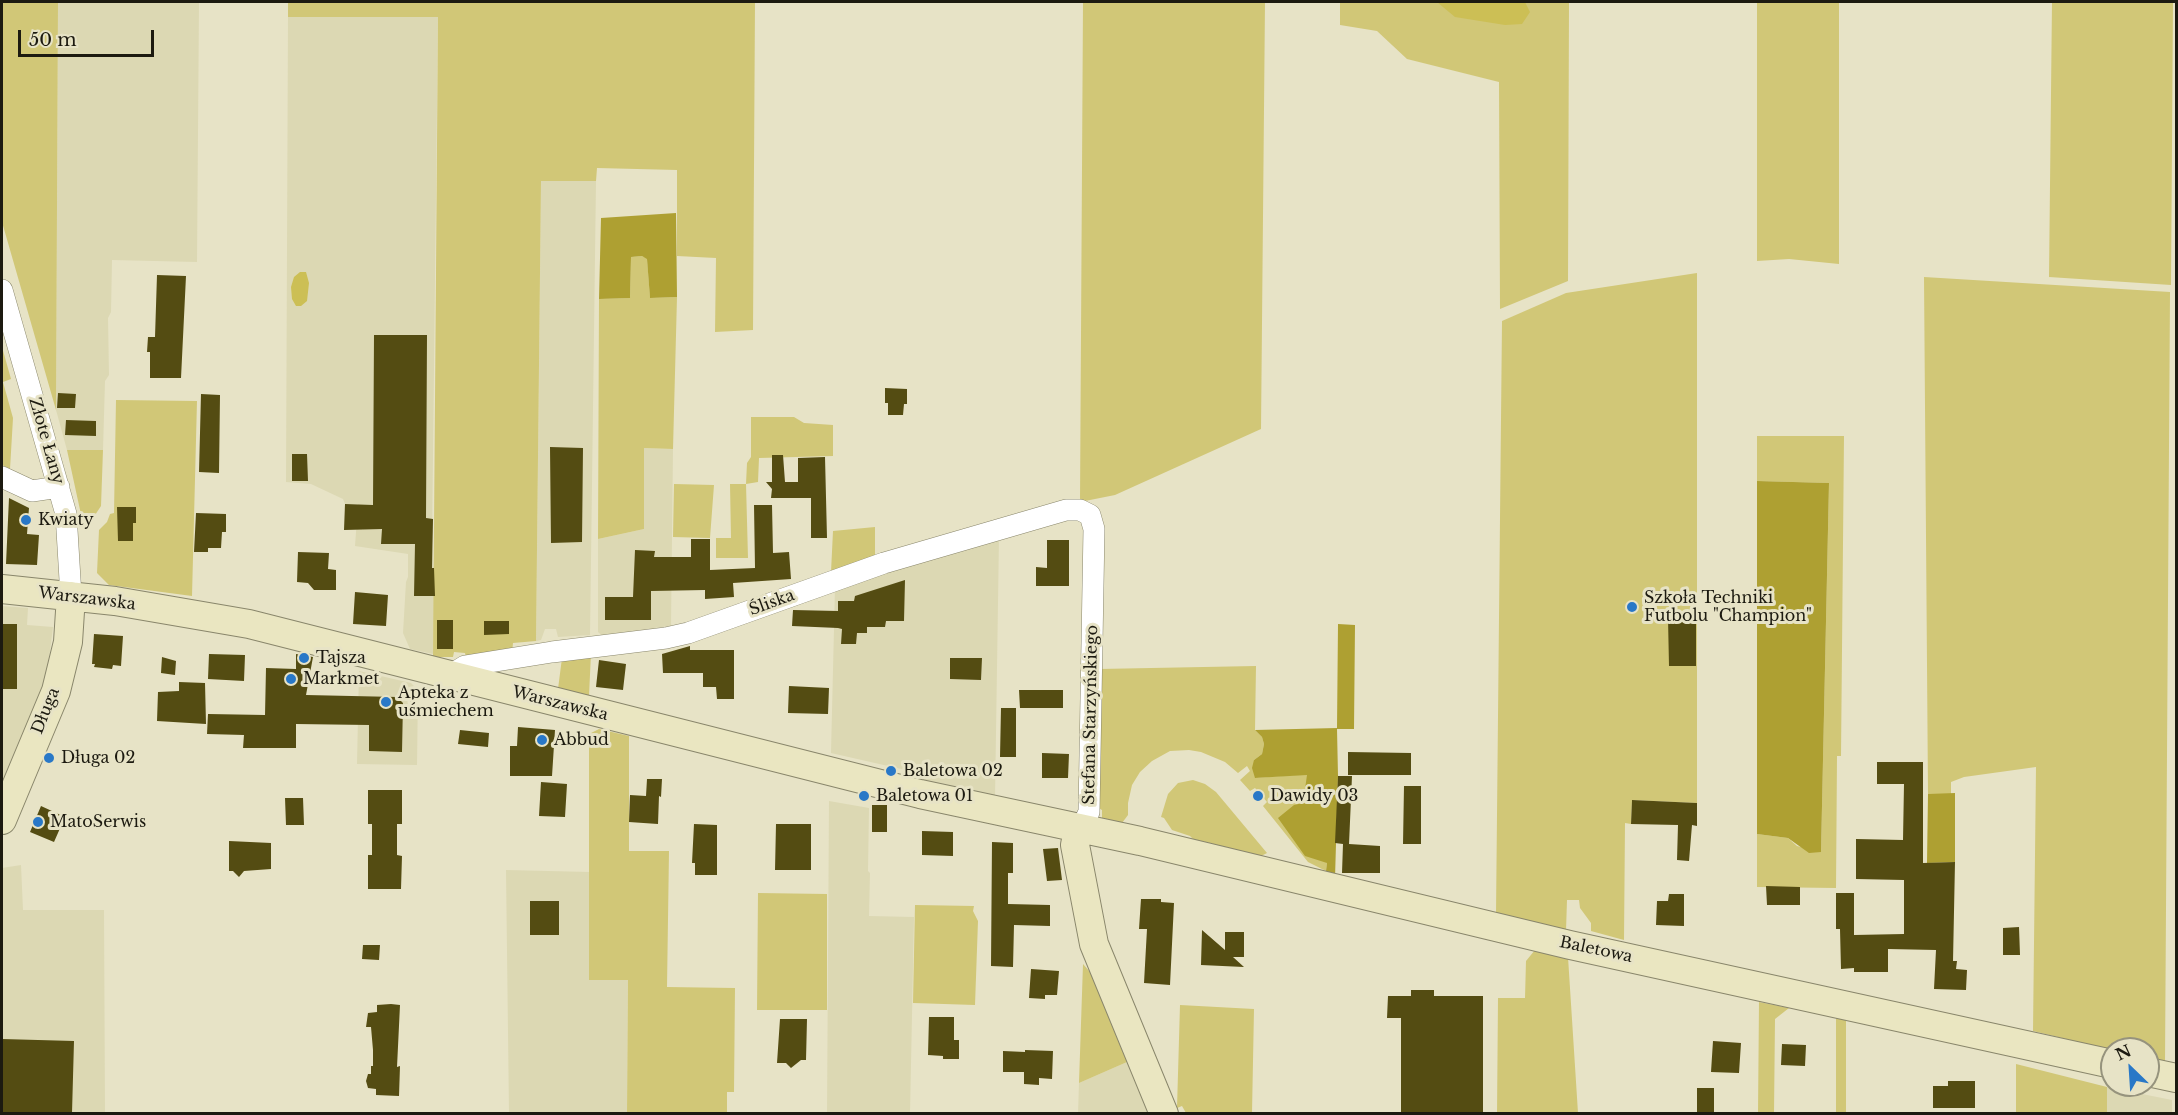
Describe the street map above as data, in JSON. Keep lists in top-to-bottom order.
{
  "streets": {
    "street": [
      "Złote Łany",
      "Warszawska",
      "Śliska",
      "Długa",
      "Stefana Starzyńskiego",
      "Baletowa"
    ]
  },
  "crossings": [
    ["Złote Łany", "Warszawska"],
    ["Złote Łany", "Długa"],
    ["Warszawska", "Śliska"],
    ["Warszawska", "Długa"],
    ["Warszawska", "Stefana Starzyńskiego"],
    ["Warszawska", "Baletowa"],
    ["Śliska", "Stefana Starzyńskiego"],
    ["Stefana Starzyńskiego", "Baletowa"]
  ],
  "places": [
    "Kwiaty",
    "Szkoła Techniki Futbolu \"Champion\"",
    "Tajsza",
    "Markmet",
    "Apteka z uśmiechem",
    "Abbud",
    "Długa 02",
    "Baletowa 02",
    "Baletowa 01",
    "Dawidy 03",
    "MatoSerwis"
  ],
  "scale_bar": "50 m",
  "north": "top left"
}
